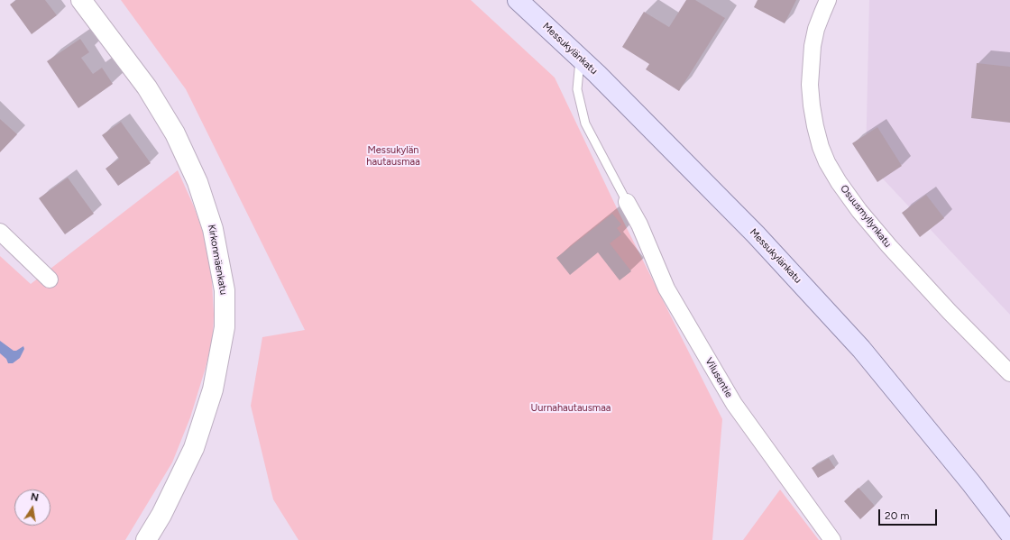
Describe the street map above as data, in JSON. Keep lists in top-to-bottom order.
{
  "streets": {
    "main road": ["Messukylänkatu", "Kirkonmäenkatu"],
    "street": ["Osuusmyllynkatu", "Vilusentie"]
  },
  "parks": ["Messukylän hautausmaa", "Uurnahautausmaa"],
  "scale_bar": "20 m",
  "north": "top"
}
